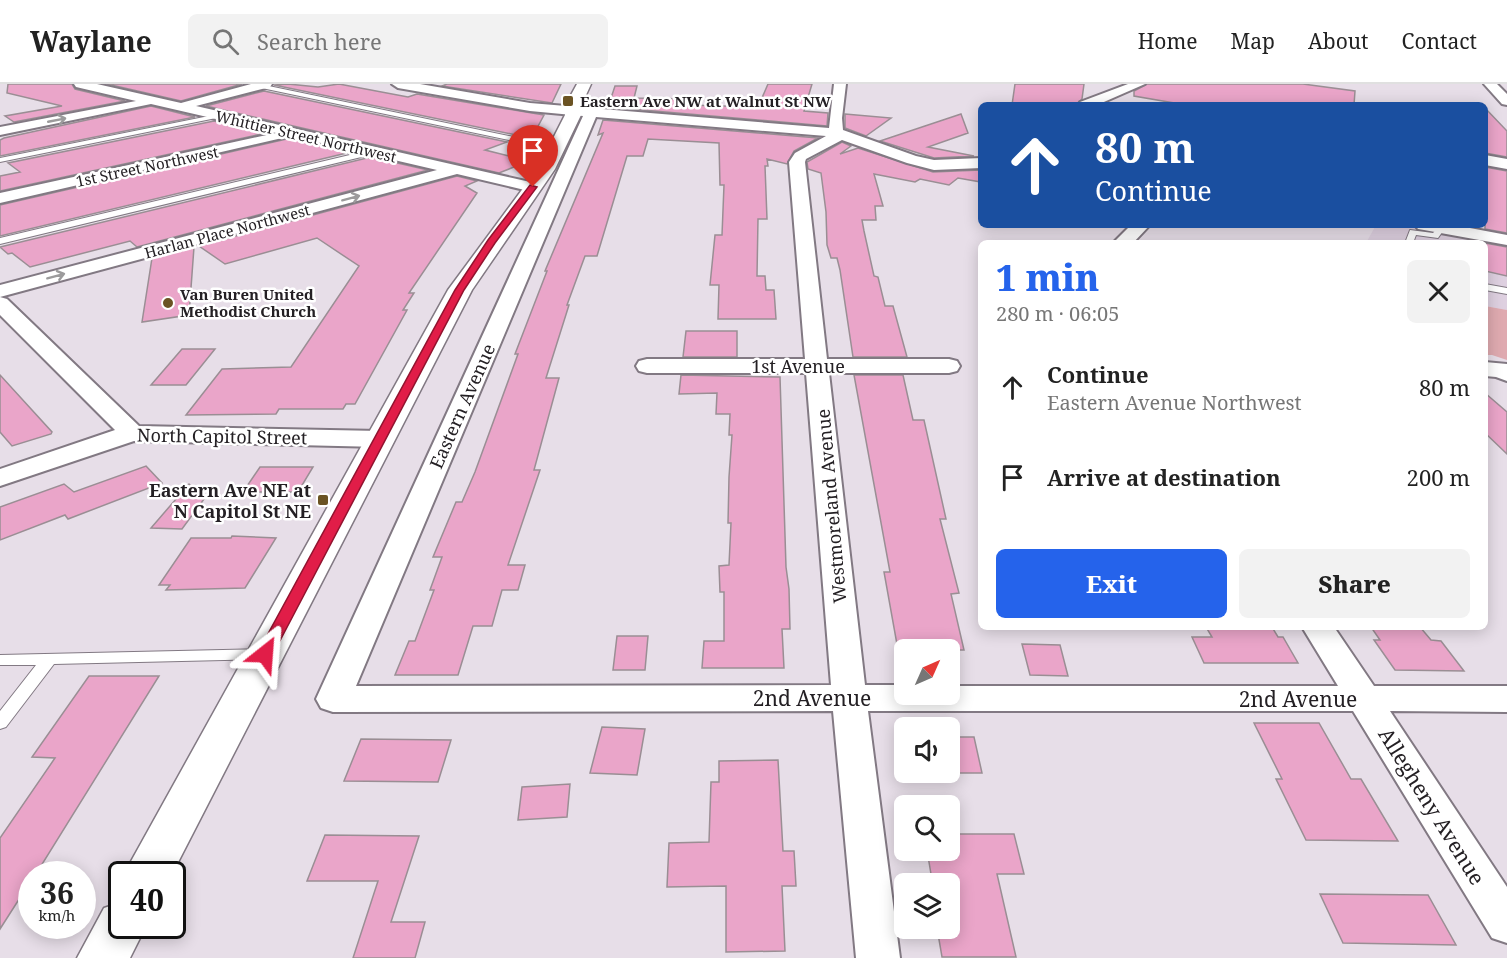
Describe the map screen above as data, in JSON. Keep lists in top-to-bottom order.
{
  "streets": {
    "street": [
      "Whittier Street Northwest",
      "1st Street Northwest",
      "Harlan Place Northwest",
      "1st Avenue",
      "Eastern Avenue",
      "North Capitol Street",
      "Westmoreland Avenue",
      "2nd Avenue",
      "Allegheny Avenue"
    ]
  },
  "crossings": [
    ["Whittier Street Northwest", "1st Street Northwest"],
    ["Whittier Street Northwest", "Harlan Place Northwest"],
    ["1st Avenue", "Westmoreland Avenue"],
    ["Eastern Avenue", "2nd Avenue"],
    ["Westmoreland Avenue", "2nd Avenue"],
    ["2nd Avenue", "Allegheny Avenue"]
  ],
  "places": {
    "transit": ["Eastern Ave NW at Walnut St NW", "Eastern Ave NE at N Capitol St NE"],
    "other": ["Van Buren United Methodist Church"]
  },
  "north": "top right",
  "page": {
    "header": "Waylane",
    "search": "Search here",
    "nav": [
      "Home",
      "Map",
      "About",
      "Contact"
    ],
    "turn": ["80 m", "Continue"],
    "heading": ["1 min", "280 m · 06:05"],
    "list": [
      {
        "name": "Continue",
        "note": "Eastern Avenue Northwest",
        "value": "80 m"
      },
      {
        "name": "Arrive at destination",
        "value": "200 m"
      }
    ],
    "buttons": ["Exit", "Share"],
    "speed": "36 km/h",
    "limit": "40"
  }
}
